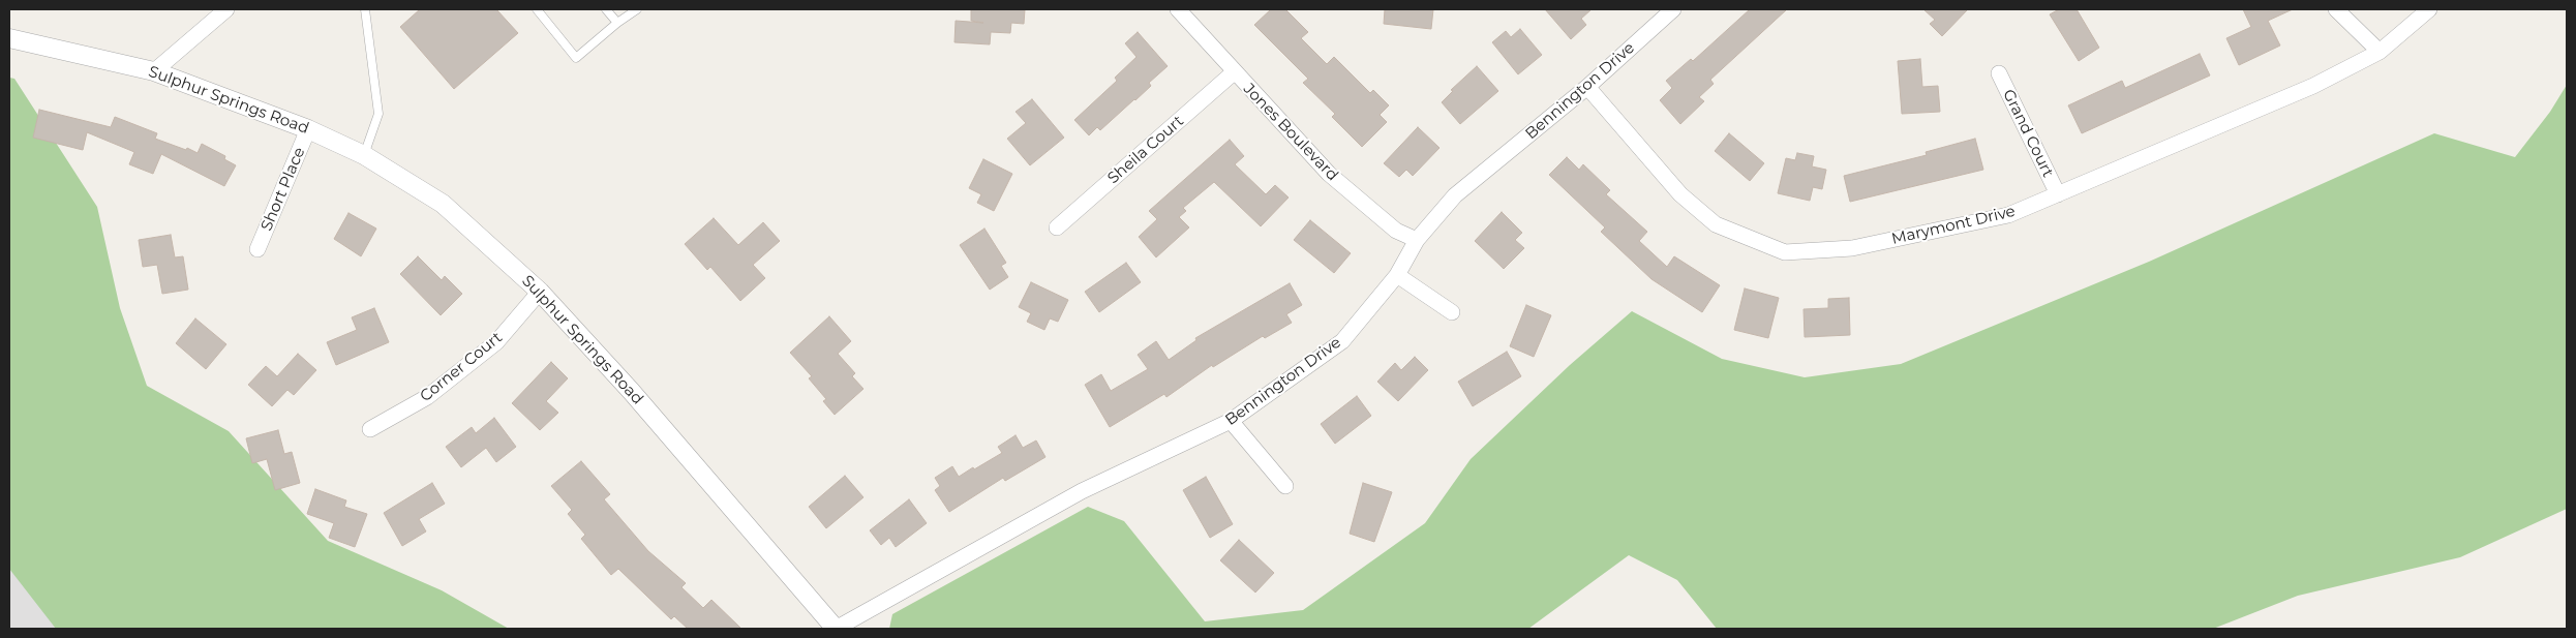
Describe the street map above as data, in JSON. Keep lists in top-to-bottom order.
{
  "streets": {
    "street": [
      "Bennington Drive",
      "Sulphur Springs Road",
      "Jones Boulevard",
      "Grand Court",
      "Sheila Court",
      "Short Place",
      "Marymont Drive",
      "Corner Court"
    ]
  },
  "crossings": [
    ["Bennington Drive", "Sulphur Springs Road"],
    ["Bennington Drive", "Jones Boulevard"],
    ["Bennington Drive", "Marymont Drive"],
    ["Sulphur Springs Road", "Short Place"],
    ["Sulphur Springs Road", "Corner Court"],
    ["Jones Boulevard", "Sheila Court"],
    ["Grand Court", "Marymont Drive"]
  ]
}
